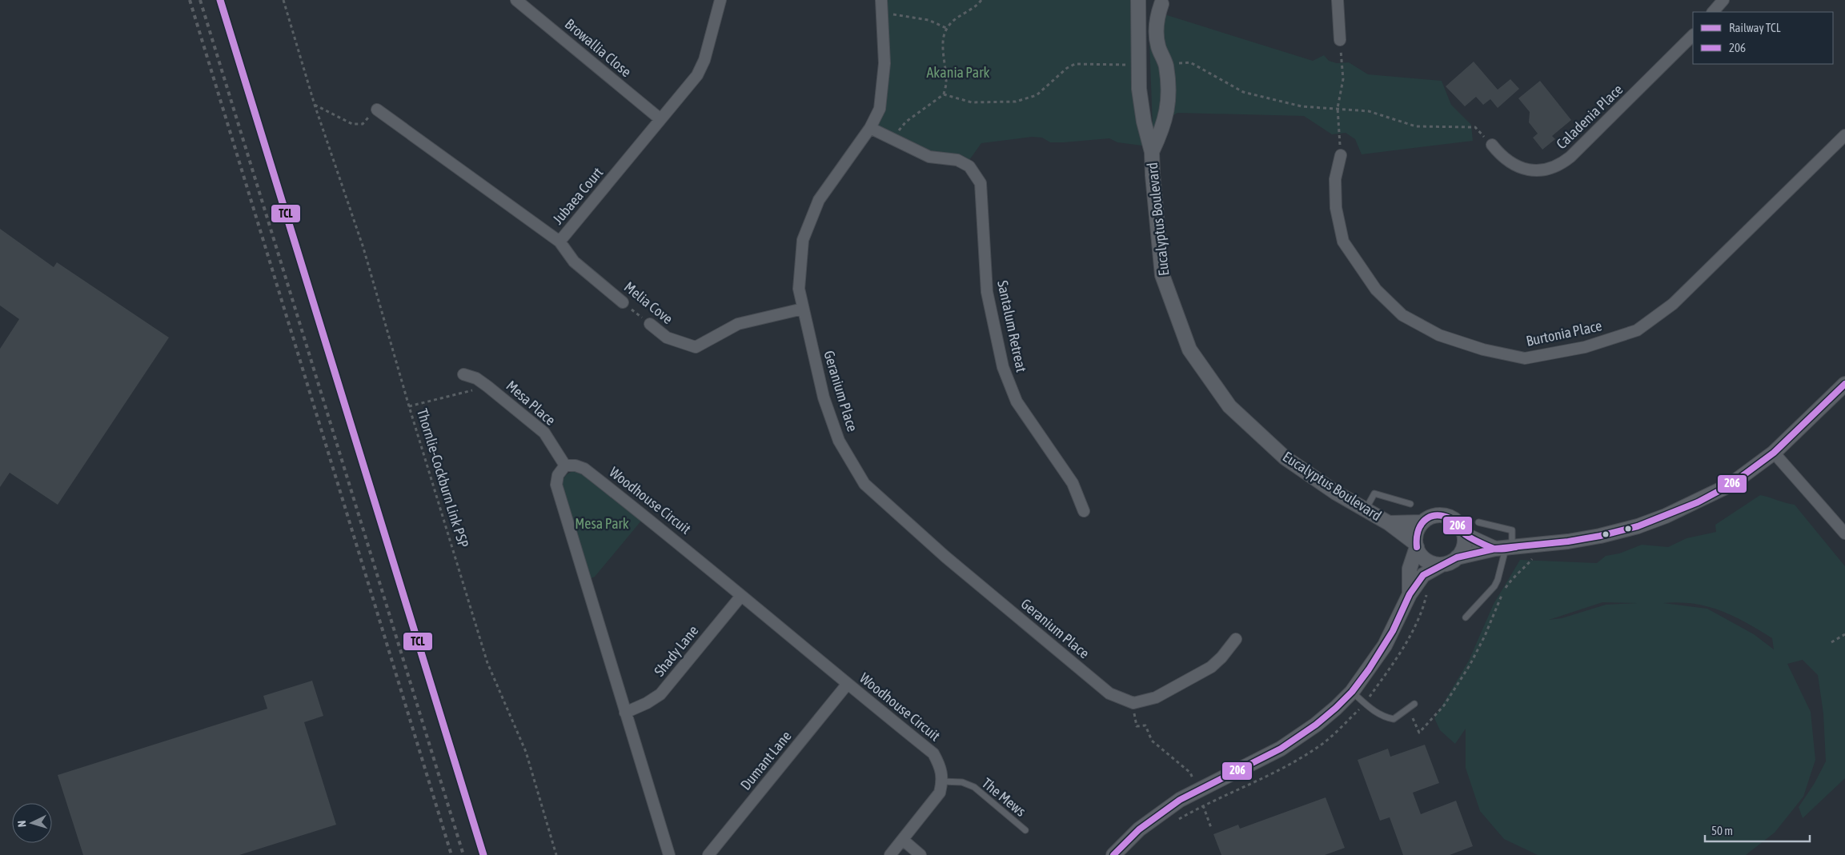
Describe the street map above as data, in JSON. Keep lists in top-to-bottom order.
{
  "streets": {
    "street": [
      "Browallia Close",
      "Caladenia Place",
      "Jubaea Court",
      "Eucalyptus Boulevard",
      "Melia Cove",
      "Santalum Retreat",
      "Burtonia Place",
      "Geranium Place",
      "Mesa Place",
      "Woodhouse Circuit",
      "Shady Lane",
      "Dumant Lane"
    ],
    "lane": ["The Mews"],
    "path": ["Thornlie-Cockburn Link PSP"]
  },
  "crossings": [
    ["Browallia Close", "Jubaea Court"],
    ["Jubaea Court", "Melia Cove"],
    ["Melia Cove", "Geranium Place"],
    ["Santalum Retreat", "Geranium Place"],
    ["Mesa Place", "Thornlie-Cockburn Link PSP"],
    ["Mesa Place", "Woodhouse Circuit"],
    ["Woodhouse Circuit", "Shady Lane"],
    ["Woodhouse Circuit", "Dumant Lane"],
    ["Woodhouse Circuit", "The Mews"]
  ],
  "parks": ["Akania Park", "Mesa Park"],
  "lines": ["rail line TCL", "transit line 206"],
  "legend": ["Railway TCL", "206"],
  "scale_bar": "50 m",
  "north": "left"
}
